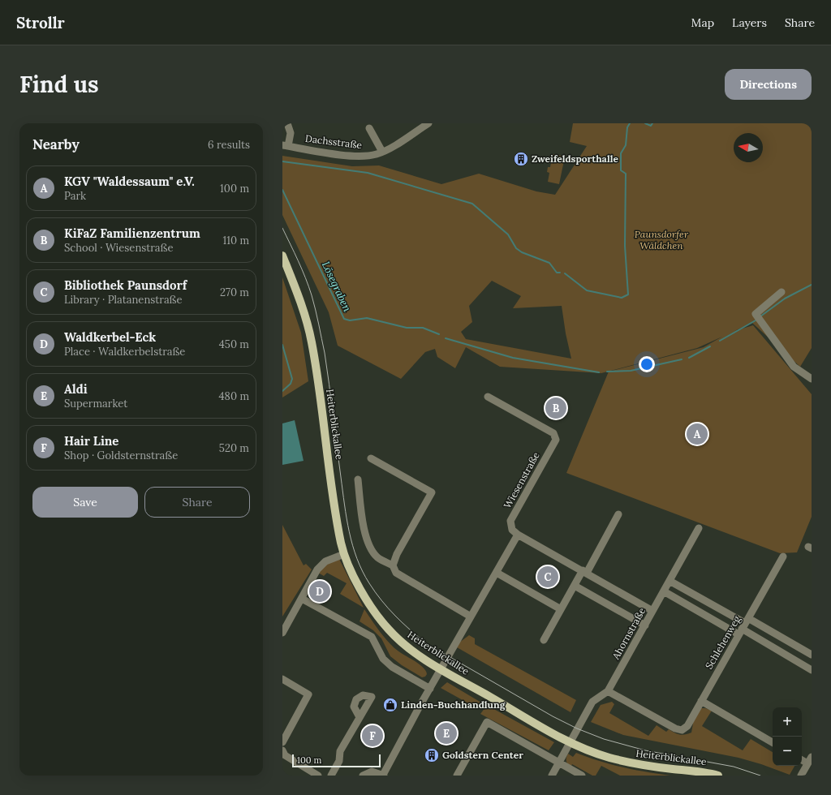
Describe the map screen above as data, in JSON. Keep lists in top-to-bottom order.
{
  "streets": {
    "main road": ["Heiterblickallee"],
    "street": [
      "Dachsstraße",
      "Wiesenstraße",
      "Ahornstraße",
      "Schlehenweg"
    ]
  },
  "crossings": [
    ["Heiterblickallee", "Ahornstraße"],
    ["Ahornstraße", "Schlehenweg"]
  ],
  "water": ["Lösegraben"],
  "parks": ["Paunsdorfer Wäldchen"],
  "places": {
    "building": ["Zweifeldsporthalle", "Goldstern Center"],
    "shop": ["Linden-Buchhandlung"]
  },
  "scale_bar": "100 m",
  "north": "left",
  "page": {
    "header": "Strollr",
    "nav": ["Map", "Layers", "Share"],
    "buttons": [
      "Directions",
      ["Save", "Share"]
    ],
    "title": "Find us",
    "heading": ["Nearby", "6 results"],
    "list": [
      {
        "mark": "A",
        "name": "KGV \"Waldessaum\" e.V.",
        "note": "Park",
        "value": "100 m"
      },
      {
        "mark": "B",
        "name": "KiFaZ Familienzentrum",
        "note": "School · Wiesenstraße",
        "value": "110 m"
      },
      {
        "mark": "C",
        "name": "Bibliothek Paunsdorf",
        "note": "Library · Platanenstraße",
        "value": "270 m"
      },
      {
        "mark": "D",
        "name": "Waldkerbel-Eck",
        "note": "Place · Waldkerbelstraße",
        "value": "450 m"
      },
      {
        "mark": "E",
        "name": "Aldi",
        "note": "Supermarket",
        "value": "480 m"
      },
      {
        "mark": "F",
        "name": "Hair Line",
        "note": "Shop · Goldsternstraße",
        "value": "520 m"
      }
    ],
    "pins": [
      "B",
      "A",
      "C",
      "D",
      "E",
      "F"
    ],
    "map_buttons": ["+", "−"],
    "scale": "100 m"
  }
}
